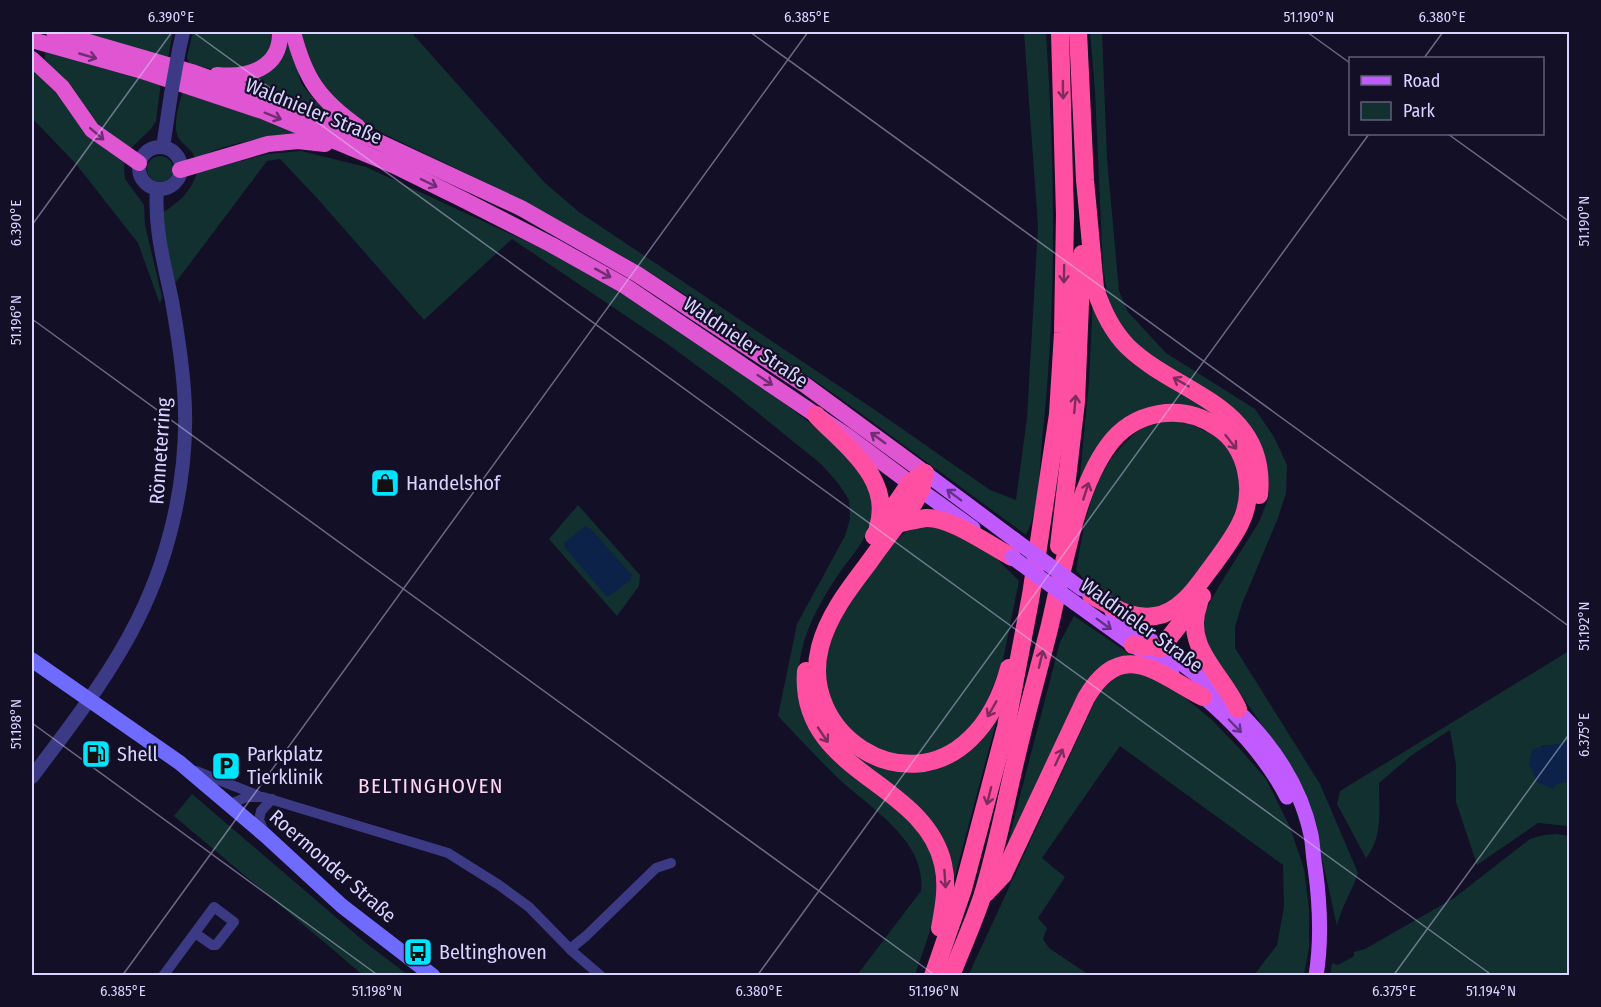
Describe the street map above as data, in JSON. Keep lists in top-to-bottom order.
{
  "streets": {
    "highway": ["Waldnieler Straße"],
    "main road": ["Roermonder Straße"],
    "street": ["Rönneterring"]
  },
  "crossings": [
    ["Rönneterring", "Roermonder Straße"]
  ],
  "districts": ["BELTINGHOVEN"],
  "places": {
    "shop": ["Handelshof"],
    "fuel station": ["Shell"],
    "parking": ["Parkplatz Tierklinik"],
    "bus stop": ["Beltinghoven"]
  },
  "legend": ["Road", "Park"],
  "coordinates": [
    "6.390°E",
    "6.385°E",
    "51.190°N",
    "6.380°E",
    "51.196°N",
    "51.192°N",
    "51.198°N",
    "6.375°E",
    "51.194°N"
  ]
}
